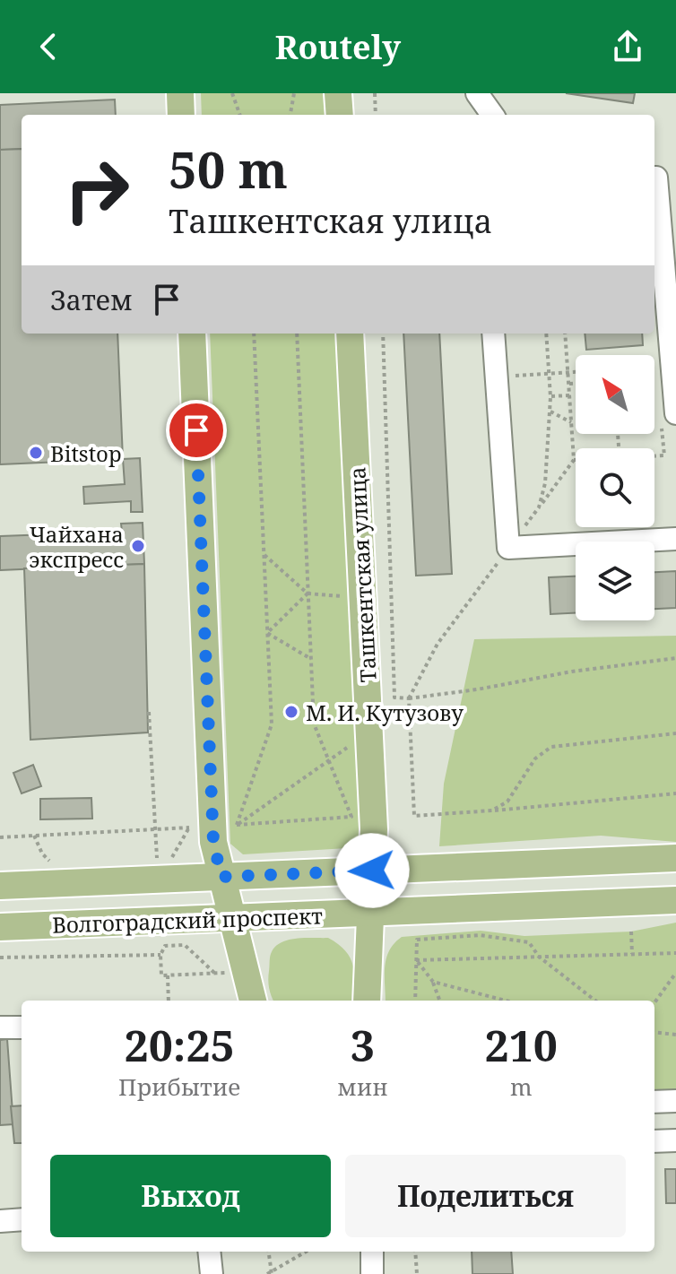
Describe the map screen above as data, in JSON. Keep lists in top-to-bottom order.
{
  "streets": {
    "main road": ["Ташкентская улица", "Волгоградский проспект"]
  },
  "crossings": [
    ["Ташкентская улица", "Волгоградский проспект"]
  ],
  "places": ["Bitstop", "Чайхана экспресс", "М. И. Кутузову"],
  "north": "top left",
  "page": {
    "header": "Routely",
    "turn": ["50 m", "Ташкентская улица"],
    "then": "Затем",
    "eta": [
      "20:25",
      "Прибытие",
      "3",
      "мин",
      "210",
      "m"
    ],
    "buttons": ["Выход", "Поделиться"]
  }
}
